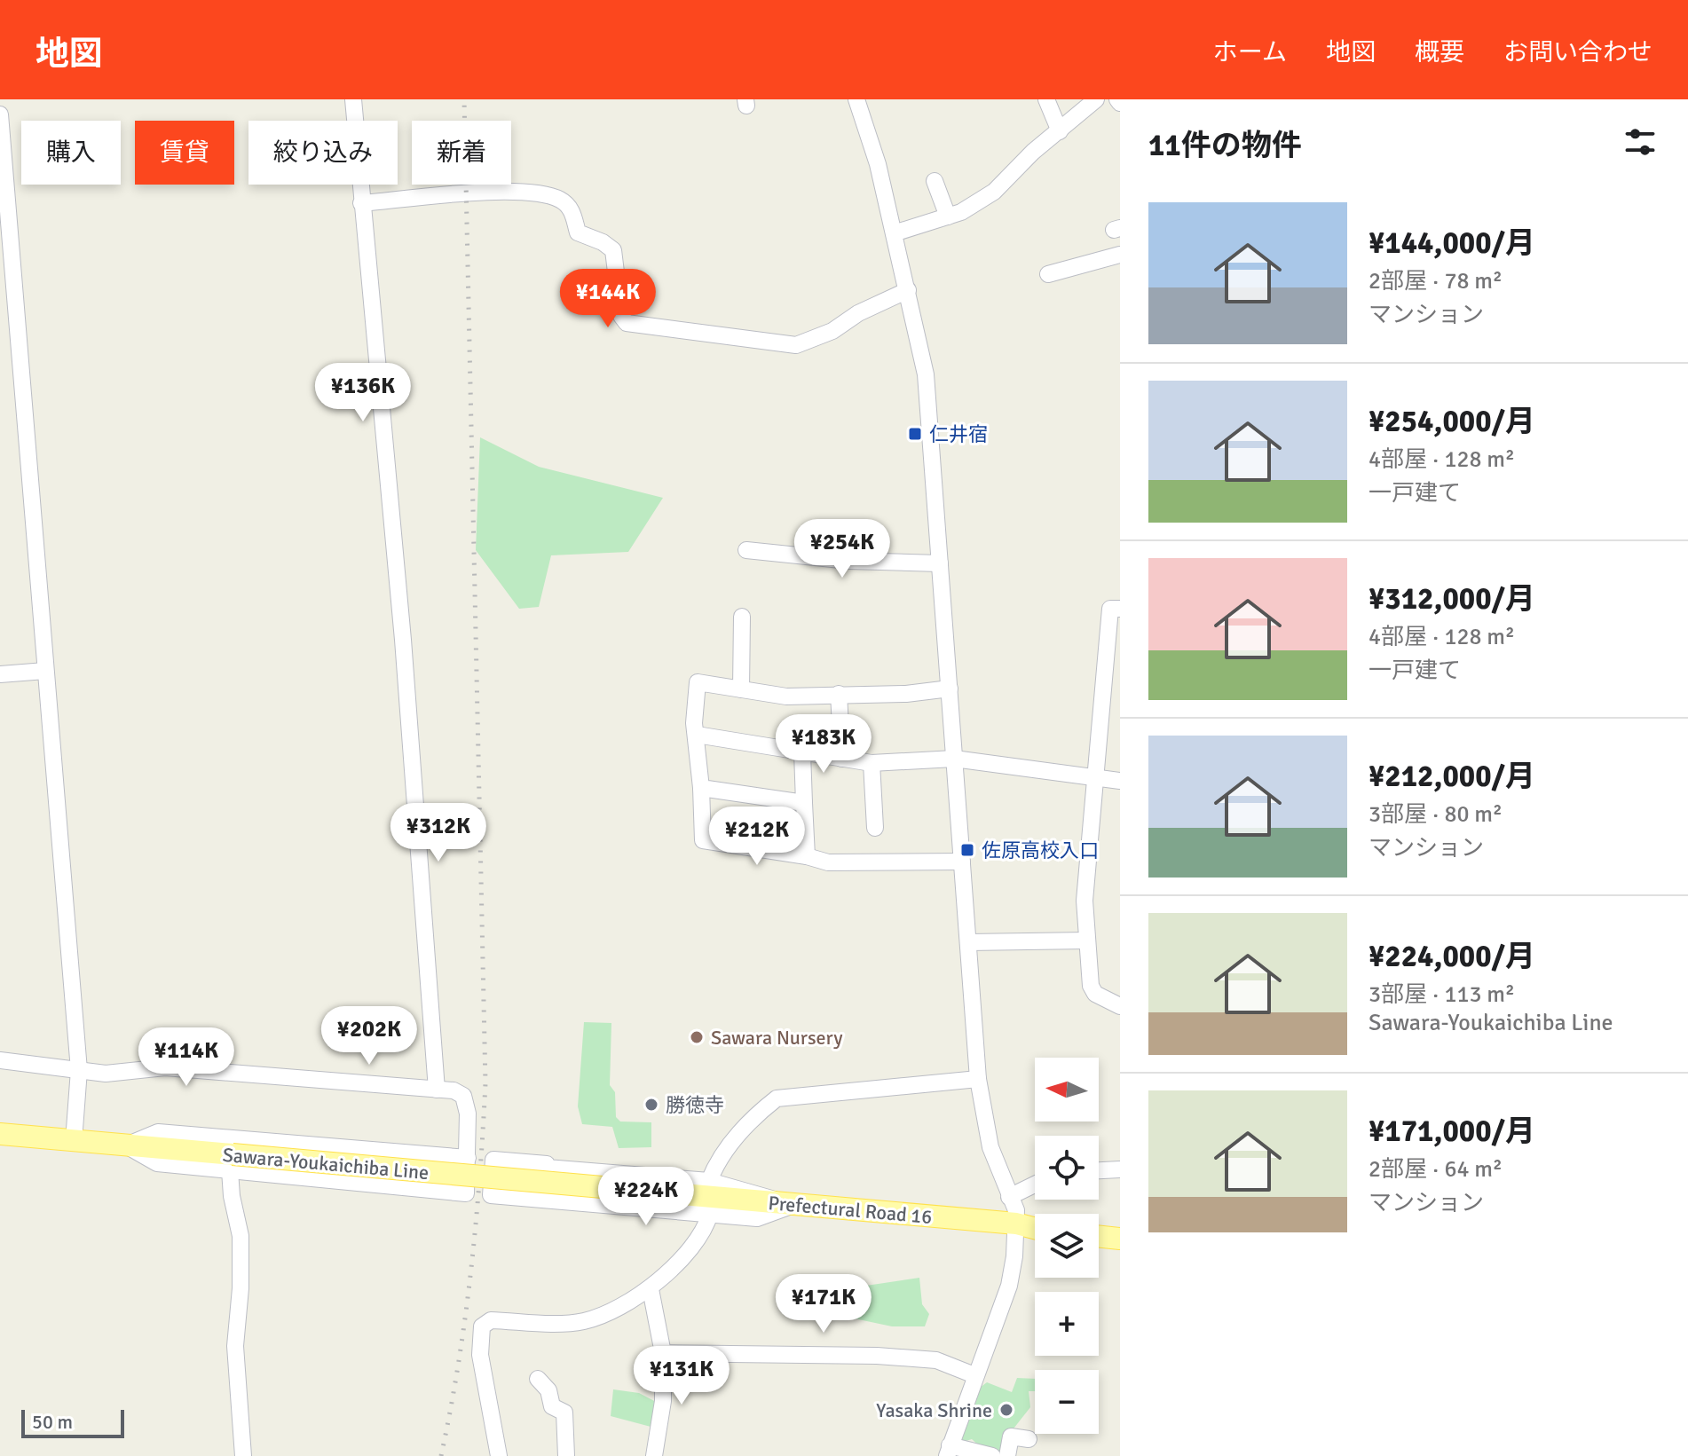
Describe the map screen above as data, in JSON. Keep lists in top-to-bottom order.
{
  "streets": {
    "main road": ["Sawara-Youkaichiba Line", "Prefectural Road 16"]
  },
  "crossings": [
    ["Sawara-Youkaichiba Line", "Prefectural Road 16"]
  ],
  "places": {
    "transit": ["仁井宿", "佐原高校入口"],
    "other": ["Sawara Nursery", "勝徳寺", "Yasaka Shrine"]
  },
  "scale_bar": "50 m",
  "north": "left",
  "page": {
    "header": "地図",
    "nav": [
      "ホーム",
      "地図",
      "概要",
      "お問い合わせ"
    ],
    "heading": "11件の物件",
    "chip": [
      "購入",
      "賃貸",
      "絞り込み",
      "新着"
    ],
    "list": [
      {
        "name": "¥144,000/月",
        "note": "2部屋 · 78 m² · マンション"
      },
      {
        "name": "¥254,000/月",
        "note": "4部屋 · 128 m² · 一戸建て"
      },
      {
        "name": "¥312,000/月",
        "note": "4部屋 · 128 m² · 一戸建て"
      },
      {
        "name": "¥212,000/月",
        "note": "3部屋 · 80 m² · マンション"
      },
      {
        "name": "¥224,000/月",
        "note": "3部屋 · 113 m² · Sawara-Youkaichiba Line"
      },
      {
        "name": "¥171,000/月",
        "note": "2部屋 · 64 m² · マンション"
      }
    ],
    "price": [
      "¥144K",
      "¥136K",
      "¥254K",
      "¥183K",
      "¥312K",
      "¥212K",
      "¥202K",
      "¥114K",
      "¥224K",
      "¥171K",
      "¥131K"
    ],
    "map_buttons": ["+", "−"],
    "scale": "50 m"
  }
}
